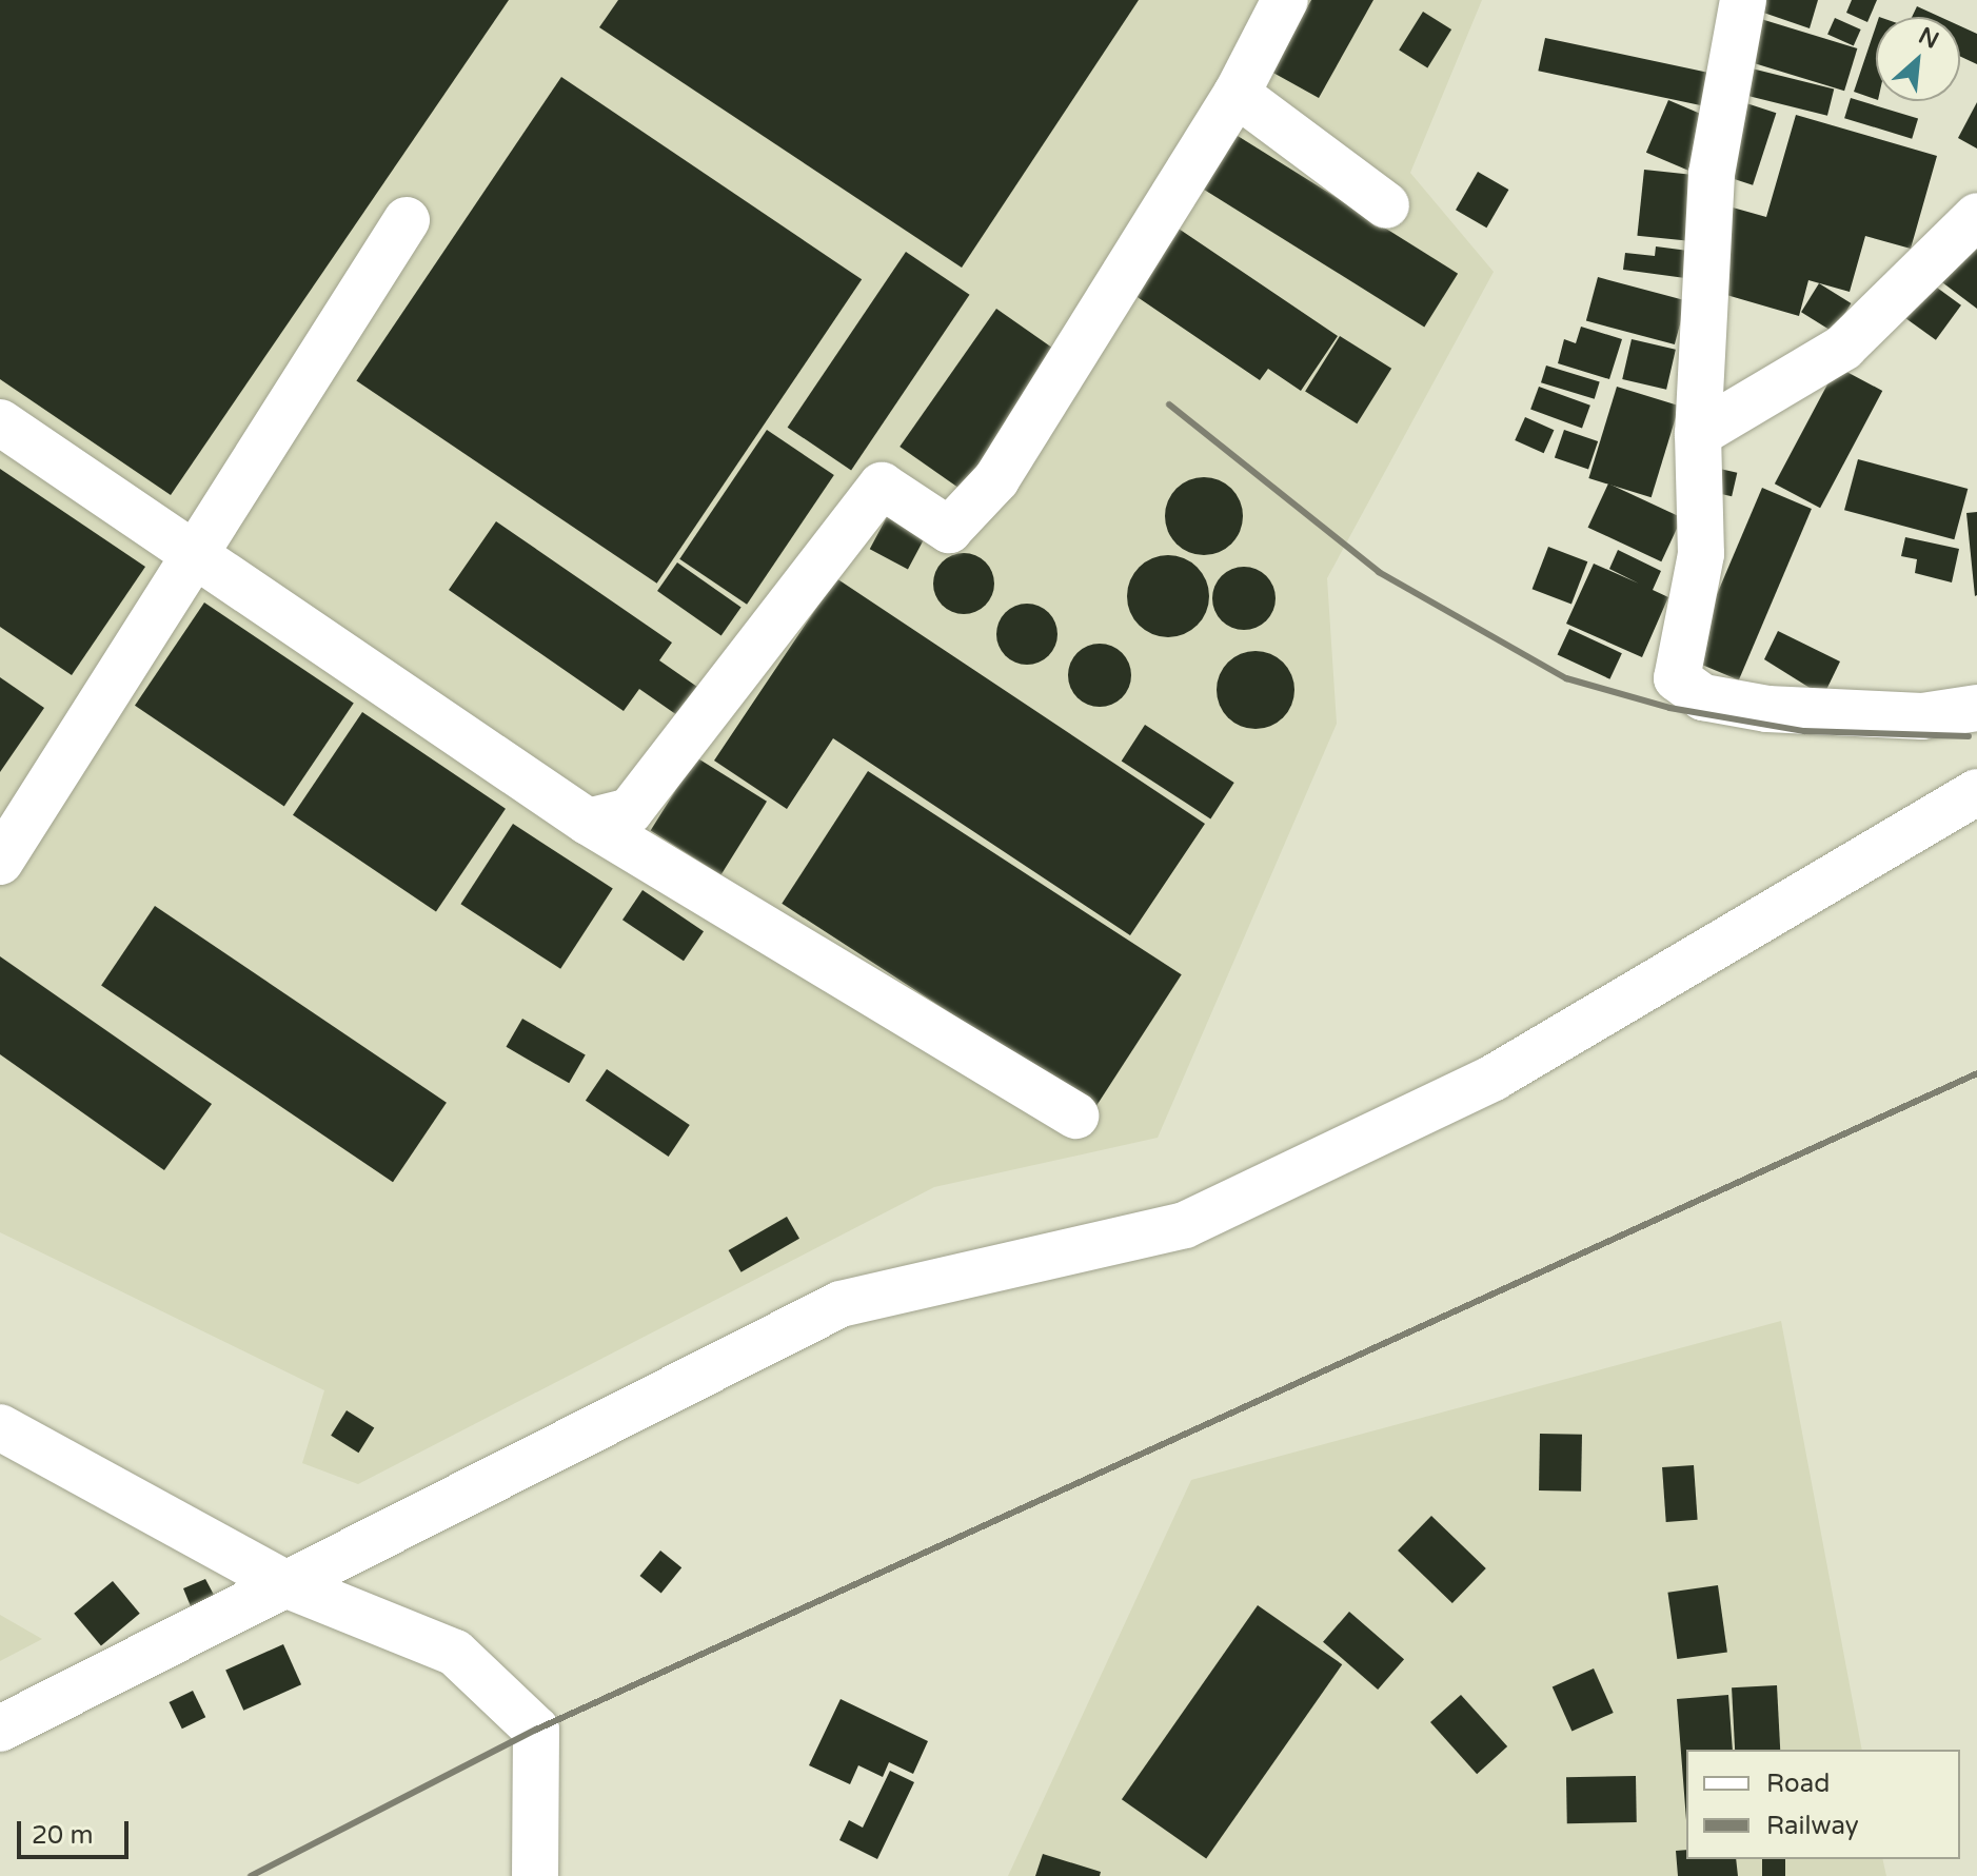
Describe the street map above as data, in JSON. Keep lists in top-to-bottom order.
{
  "legend": ["Road", "Railway"],
  "scale_bar": "20 m",
  "north": "top right"
}
